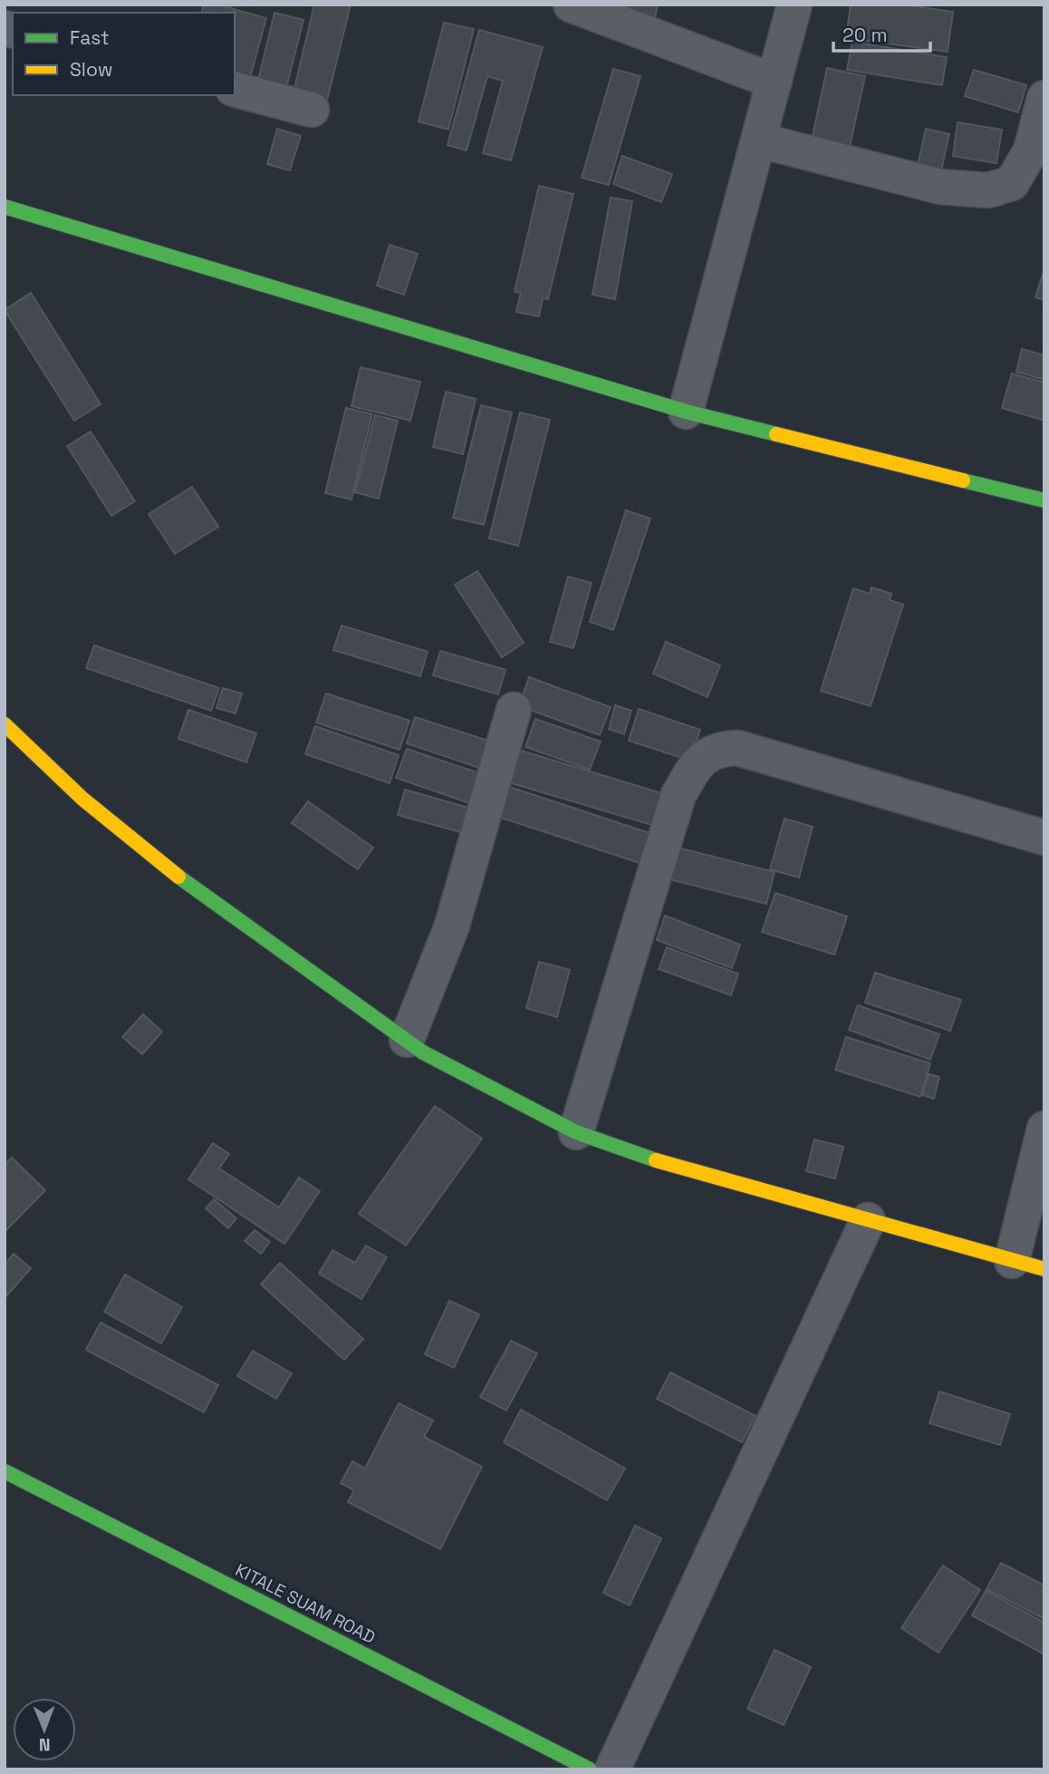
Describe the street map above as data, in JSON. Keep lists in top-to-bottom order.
{
  "streets": {
    "main road": ["KITALE SUAM ROAD"]
  },
  "legend": ["Fast", "Slow"],
  "scale_bar": "20 m",
  "north": "bottom"
}
